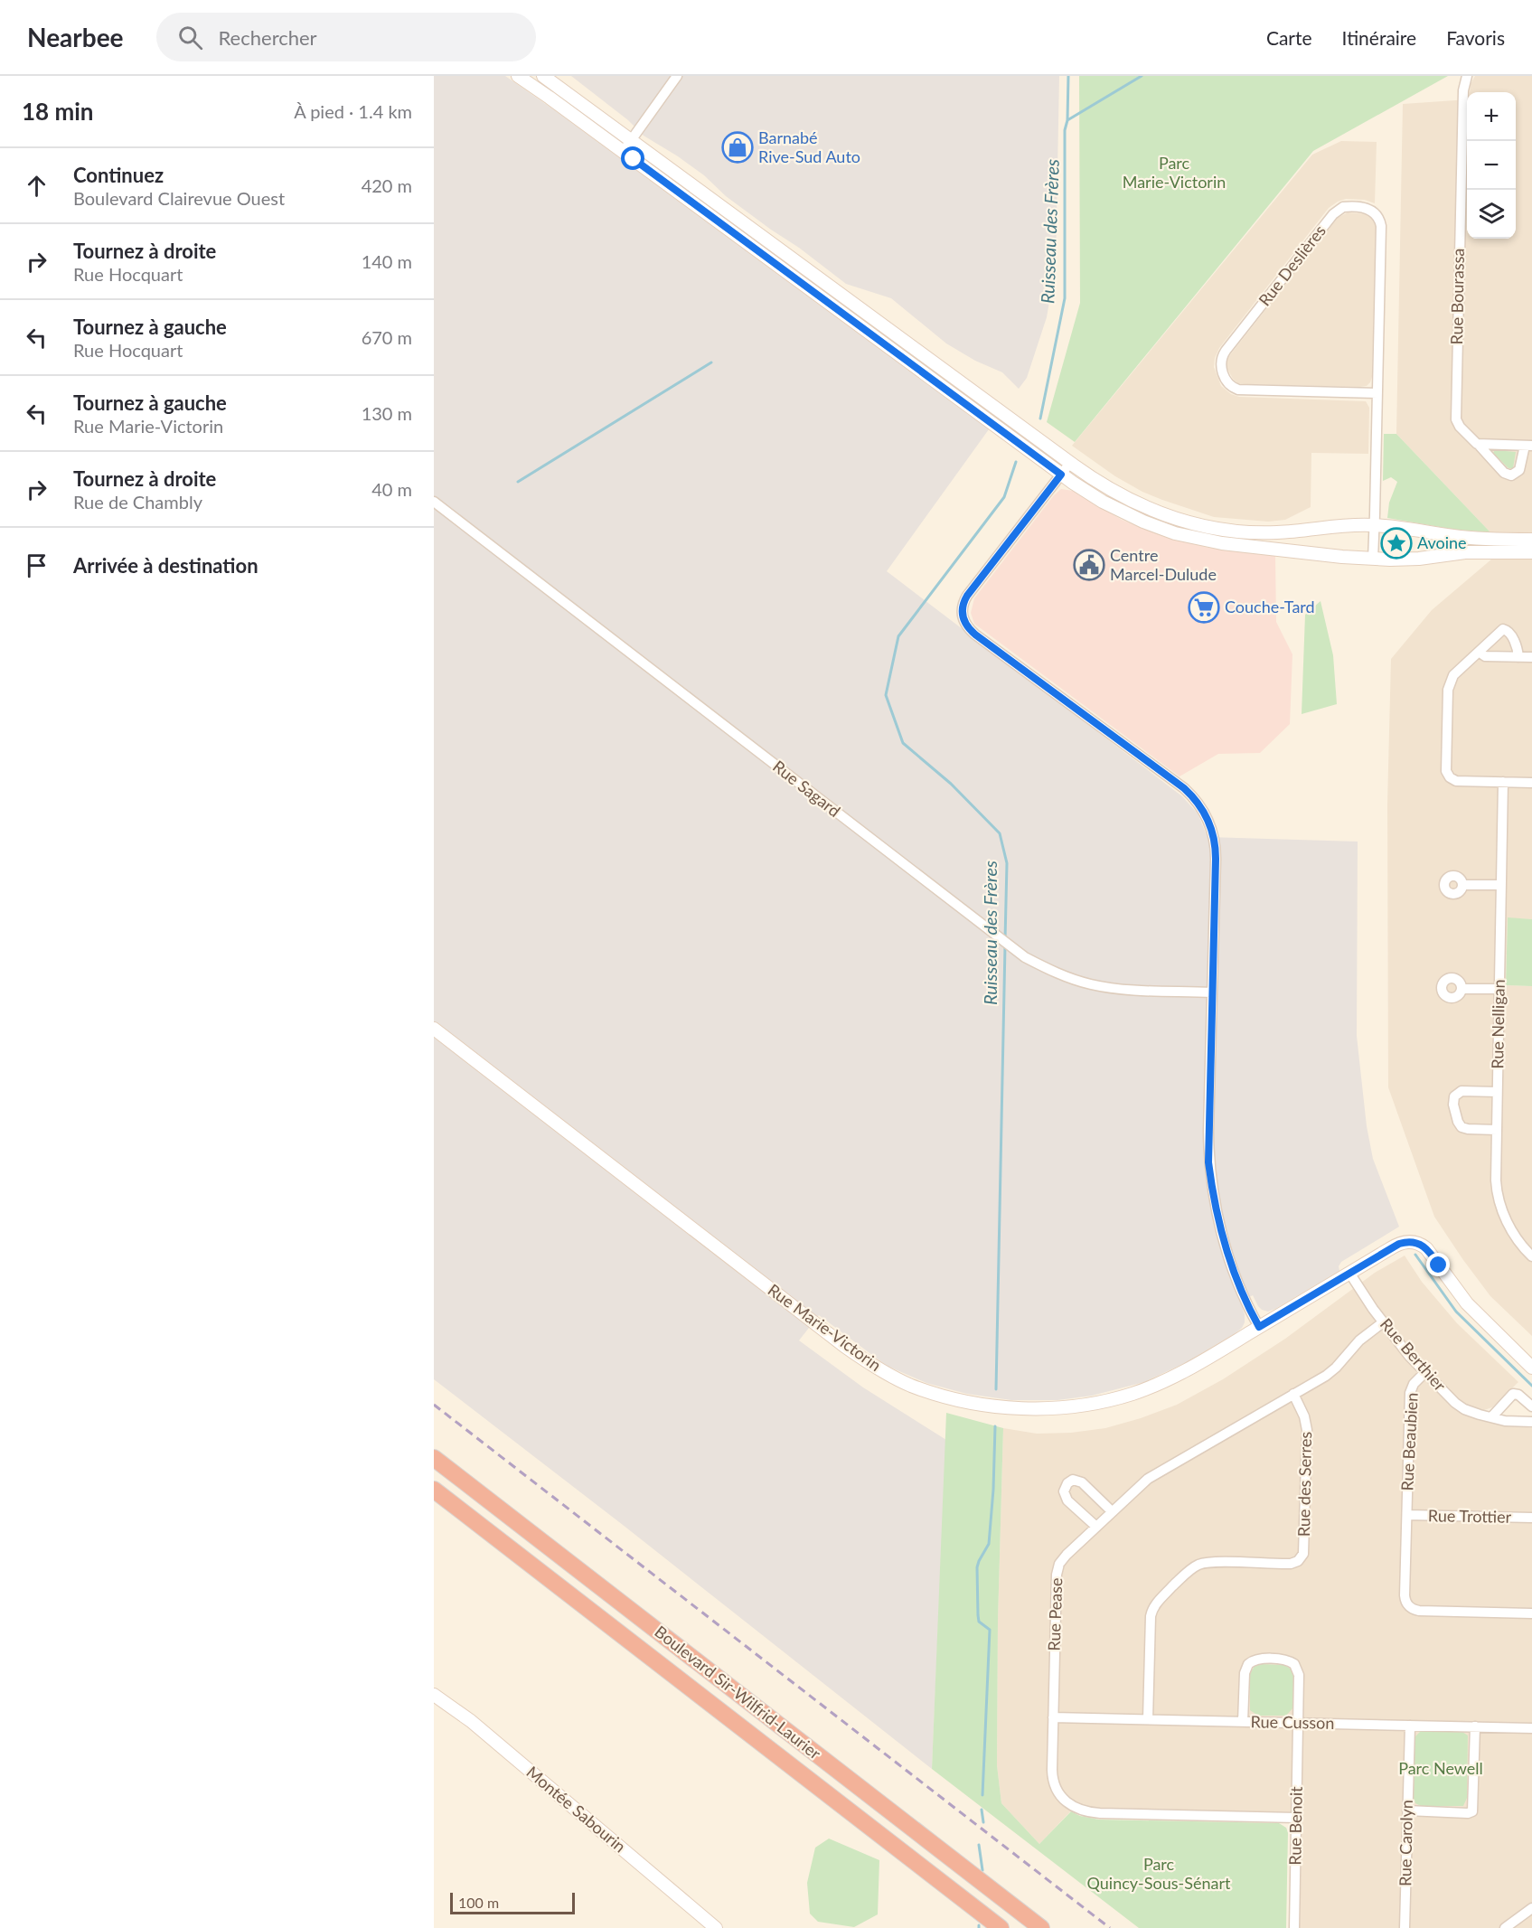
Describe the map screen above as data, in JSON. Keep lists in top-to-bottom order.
{
  "streets": {
    "highway": ["Boulevard Sir-Wilfrid-Laurier"],
    "street": [
      "Rue Deslières",
      "Rue Bourassa",
      "Rue Sagard",
      "Rue Nelligan",
      "Rue Marie-Victorin",
      "Rue Berthier",
      "Rue Beaubien",
      "Rue des Serres",
      "Rue Trottier",
      "Rue Pease",
      "Rue Cusson",
      "Montée Sabourin",
      "Rue Benoit",
      "Rue Carolyn"
    ]
  },
  "crossings": [
    ["Rue Marie-Victorin", "Rue Berthier"],
    ["Rue Berthier", "Rue Beaubien"],
    ["Rue Berthier", "Rue Pease"],
    ["Rue Beaubien", "Rue Trottier"],
    ["Rue des Serres", "Rue Pease"],
    ["Rue des Serres", "Rue Cusson"],
    ["Rue Pease", "Rue Cusson"],
    ["Rue Pease", "Rue Benoit"],
    ["Rue Cusson", "Rue Benoit"],
    ["Rue Cusson", "Rue Carolyn"]
  ],
  "water": ["Ruisseau des Frères"],
  "parks": ["Parc Marie-Victorin", "Parc Newell", "Parc Quincy-Sous-Sénart"],
  "places": {
    "shop": ["Barnabé Rive-Sud Auto"],
    "place": ["Avoine"],
    "public building": ["Centre Marcel-Dulude"],
    "supermarket": ["Couche-Tard"]
  },
  "scale_bar": "100 m",
  "page": {
    "header": "Nearbee",
    "search": "Rechercher",
    "nav": ["Carte", "Itinéraire", "Favoris"],
    "heading": ["18 min", "À pied · 1.4 km"],
    "map_buttons": ["+", "−"],
    "list": [
      ["Continuez", "Boulevard Clairevue Ouest", "420 m"],
      ["Tournez à droite", "Rue Hocquart", "140 m"],
      ["Tournez à gauche", "Rue Hocquart", "670 m"],
      ["Tournez à gauche", "Rue Marie-Victorin", "130 m"],
      ["Tournez à droite", "Rue de Chambly", "40 m"],
      "Arrivée à destination"
    ],
    "scale": "100 m"
  }
}
